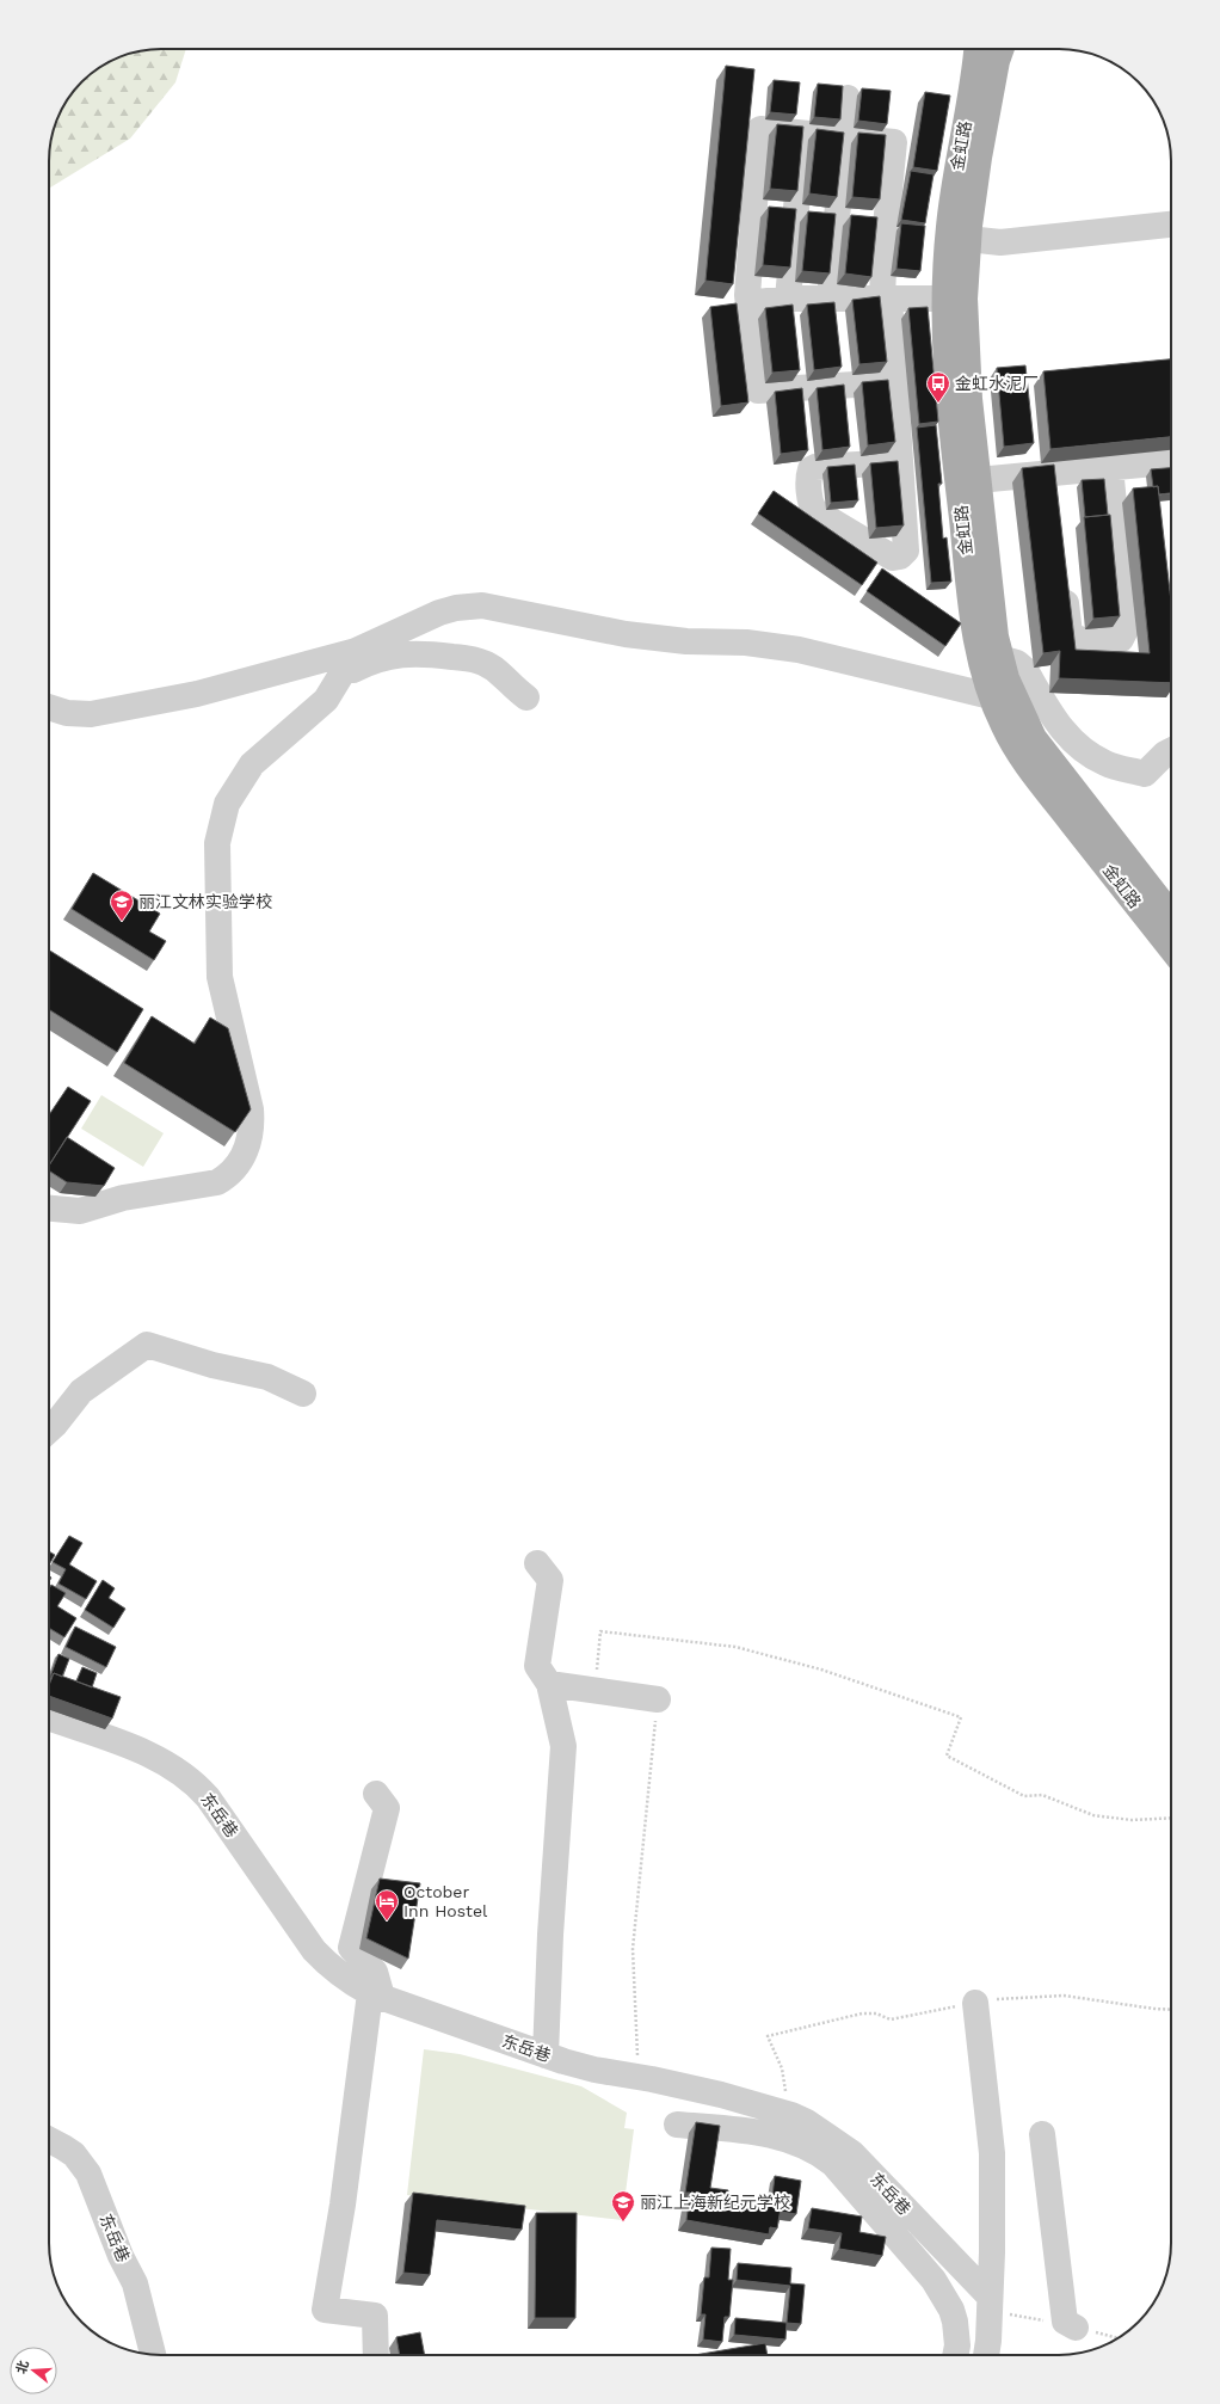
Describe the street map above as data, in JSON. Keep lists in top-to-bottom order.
{
  "streets": {
    "main road": ["金虹路"],
    "street": ["东岳巷"]
  },
  "places": {
    "bus stop": ["金虹水泥厂"],
    "school or university": ["丽江文林实验学校", "丽江上海新纪元学校"],
    "hotel": ["October Inn Hostel"]
  },
  "north": "left"
}
